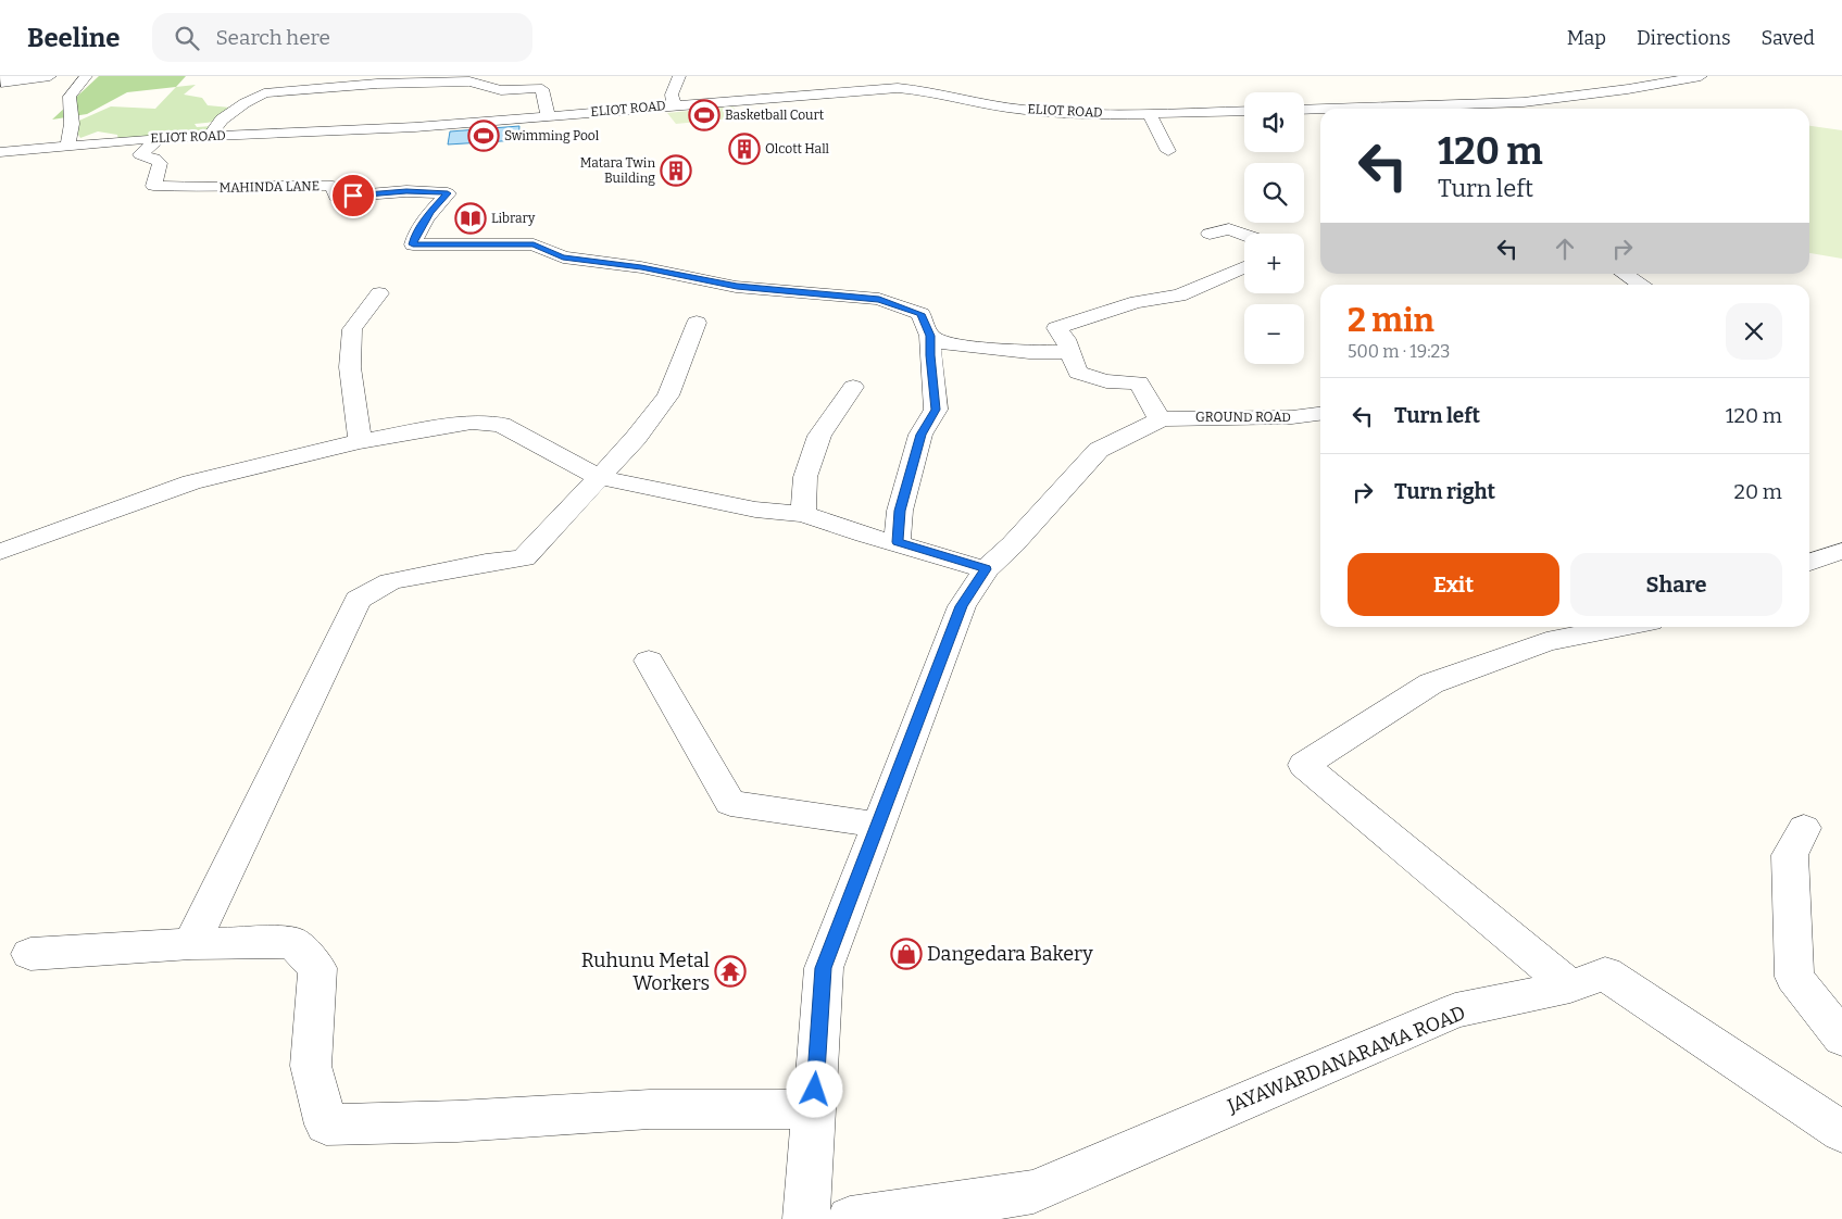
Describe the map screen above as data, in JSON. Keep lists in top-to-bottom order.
{
  "streets": {
    "street": [
      "ELIOT ROAD",
      "MAHINDA LANE",
      "GROUND ROAD",
      "JAYAWARDANARAMA ROAD"
    ]
  },
  "crossings": [
    ["ELIOT ROAD", "MAHINDA LANE"]
  ],
  "places": {
    "sports": ["Basketball Court", "Swimming Pool"],
    "building": ["Olcott Hall", "Matara Twin Building"],
    "library": ["Library"],
    "shop": ["Dangedara Bakery"],
    "temple": ["Ruhunu Metal Workers"]
  },
  "page": {
    "header": "Beeline",
    "search": "Search here",
    "nav": ["Map", "Directions", "Saved"],
    "map_buttons": ["+", "−"],
    "turn": ["120 m", "Turn left"],
    "heading": ["2 min", "500 m · 19:23"],
    "list": [
      {
        "name": "Turn left",
        "value": "120 m"
      },
      {
        "name": "Turn right",
        "value": "20 m"
      }
    ],
    "buttons": ["Exit", "Share"]
  }
}
